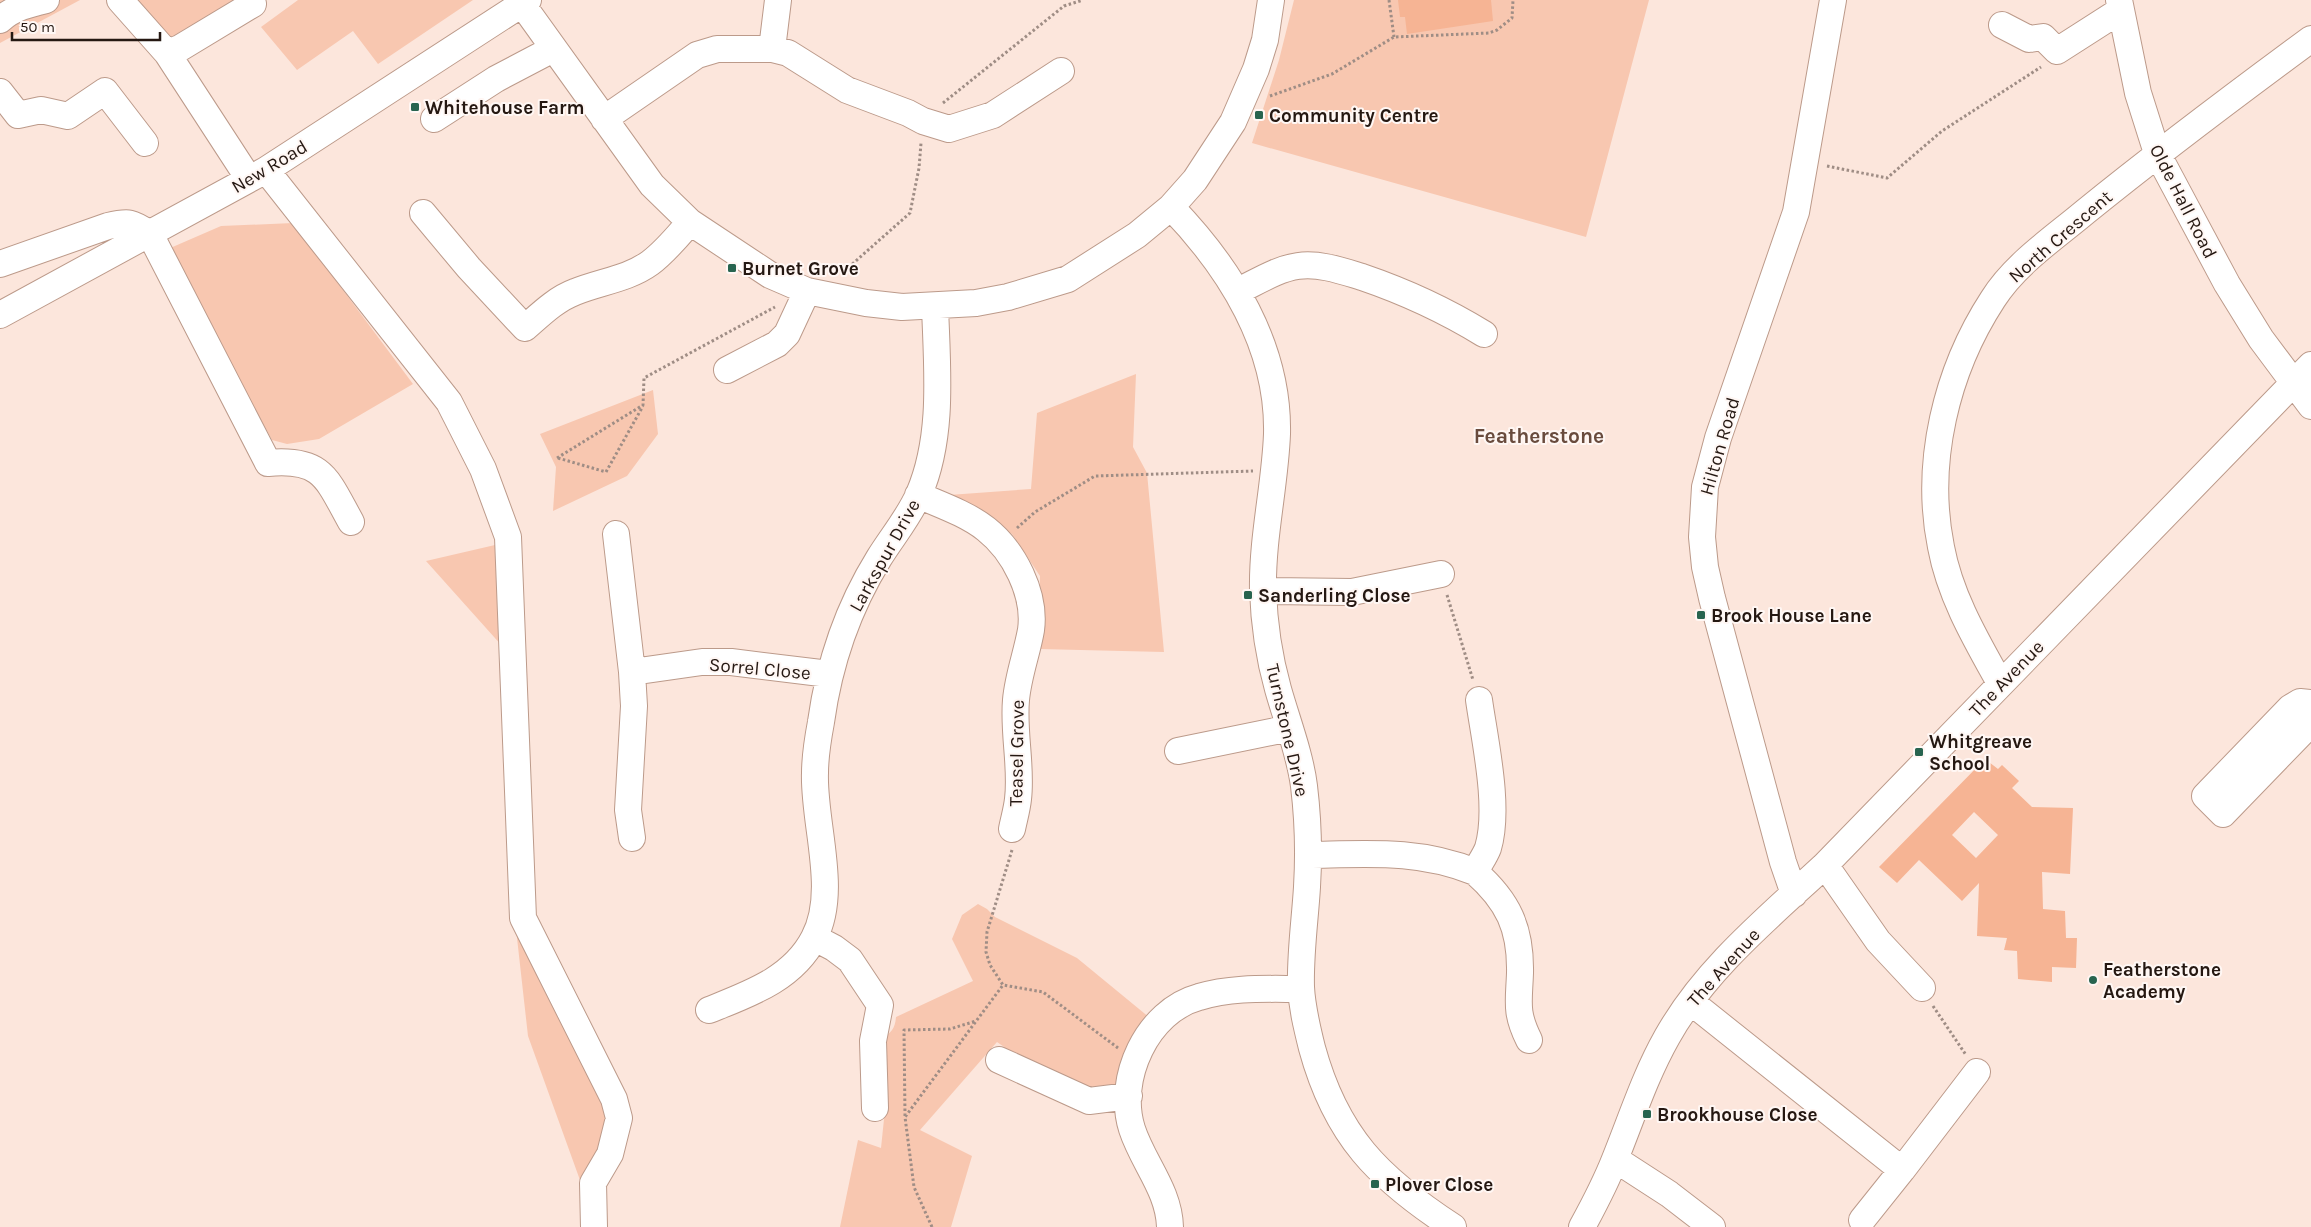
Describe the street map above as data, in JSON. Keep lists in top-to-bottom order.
{
  "streets": {
    "street": [
      "New Road",
      "Olde Hall Road",
      "North Crescent",
      "Hilton Road",
      "Larkspur Drive",
      "Sorrel Close",
      "The Avenue",
      "Turnstone Drive",
      "Teasel Grove"
    ]
  },
  "crossings": [
    ["Olde Hall Road", "North Crescent"],
    ["Olde Hall Road", "The Avenue"],
    ["North Crescent", "The Avenue"],
    ["Hilton Road", "The Avenue"],
    ["Larkspur Drive", "Sorrel Close"],
    ["Larkspur Drive", "Teasel Grove"]
  ],
  "districts": ["Featherstone"],
  "places": {
    "transit": [
      "Whitehouse Farm",
      "Community Centre",
      "Burnet Grove",
      "Sanderling Close",
      "Brook House Lane",
      "Whitgreave School",
      "Brookhouse Close",
      "Plover Close"
    ],
    "other": ["Featherstone Academy"]
  },
  "scale_bar": "50 m"
}
